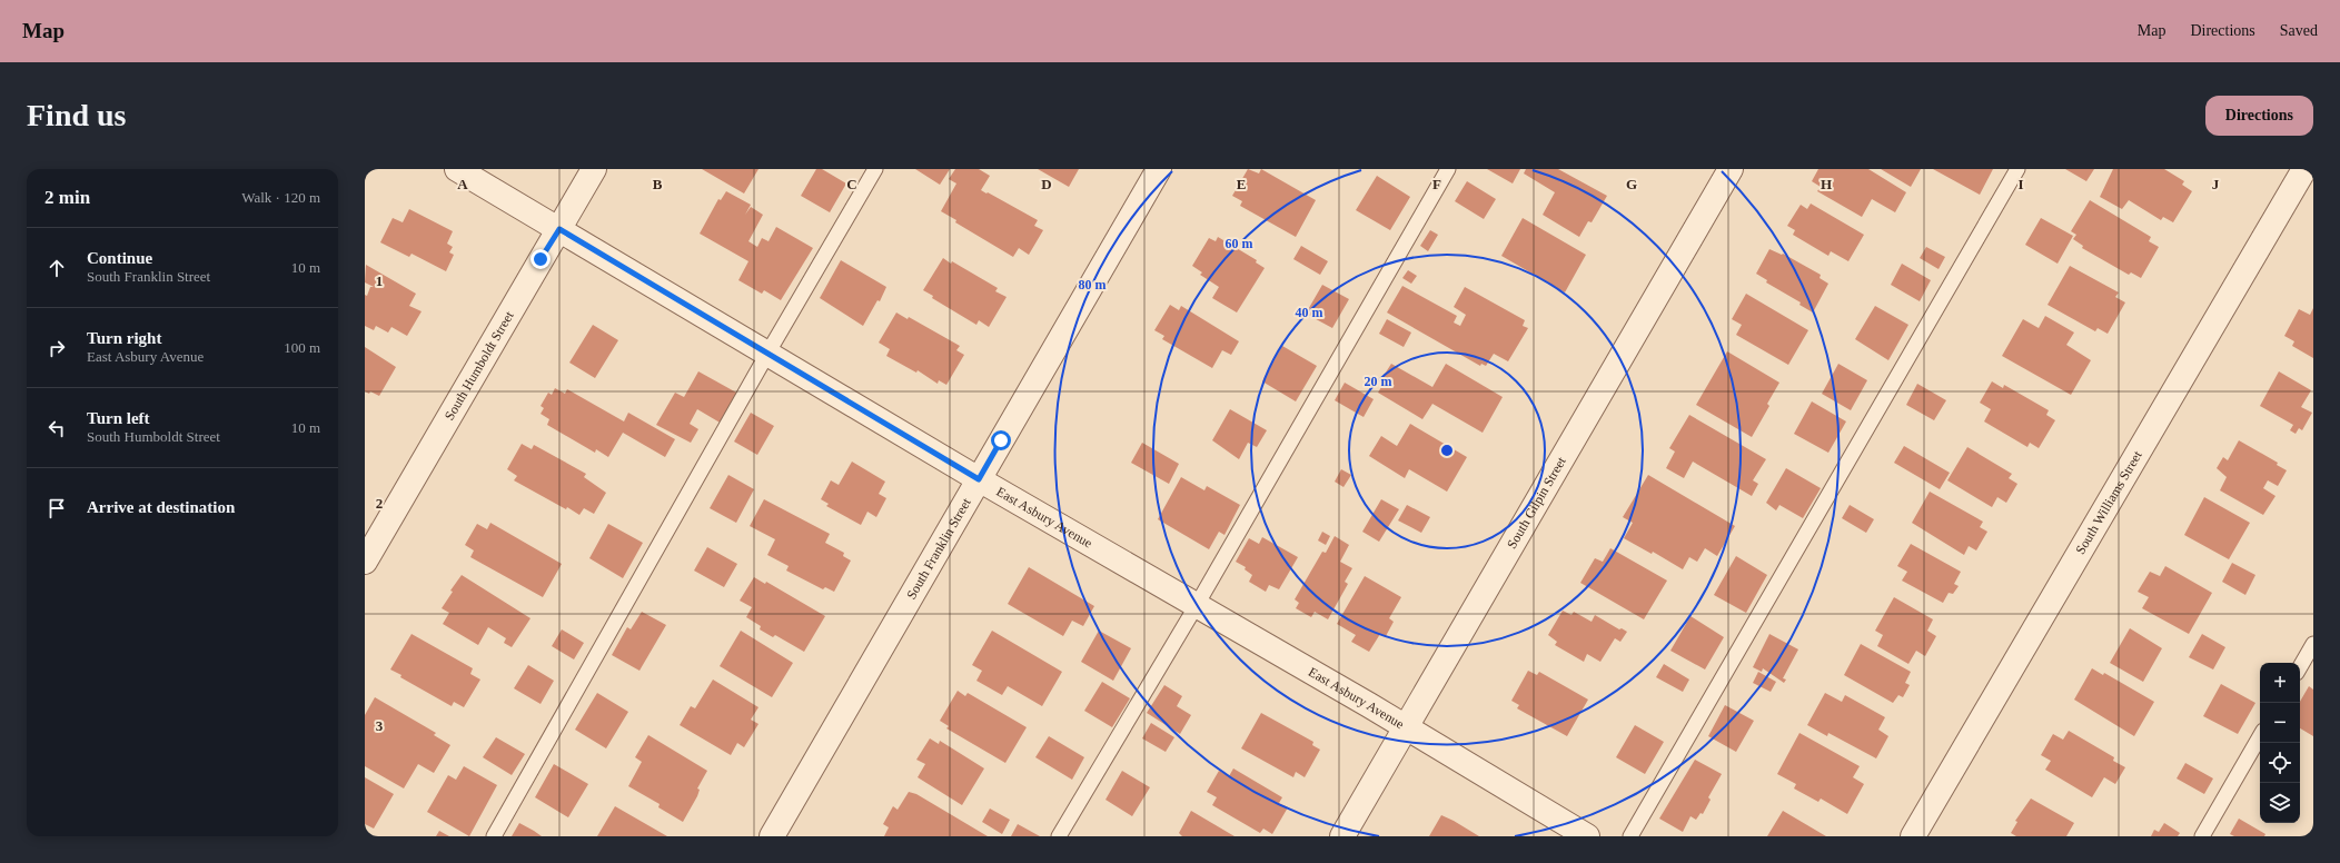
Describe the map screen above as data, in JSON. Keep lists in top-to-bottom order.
{
  "streets": {
    "street": [
      "South Humboldt Street",
      "South Gilpin Street",
      "South Williams Street",
      "East Asbury Avenue",
      "South Franklin Street"
    ]
  },
  "crossings": [
    ["South Humboldt Street", "East Asbury Avenue"],
    ["South Gilpin Street", "East Asbury Avenue"],
    ["East Asbury Avenue", "South Franklin Street"]
  ],
  "page": {
    "header": "Map",
    "nav": ["Map", "Directions", "Saved"],
    "buttons": "Directions",
    "title": "Find us",
    "heading": ["2 min", "Walk · 120 m"],
    "list": [
      ["Continue", "South Franklin Street", "10 m"],
      ["Turn right", "East Asbury Avenue", "100 m"],
      ["Turn left", "South Humboldt Street", "10 m"],
      "Arrive at destination"
    ],
    "map_buttons": ["+", "−"]
  },
  "grid": {
    "columns": [
      "A",
      "B",
      "C",
      "D",
      "E",
      "F",
      "G",
      "H",
      "I",
      "J"
    ],
    "rows": ["1", "2", "3"]
  },
  "rings": [
    "60 m",
    "80 m",
    "40 m",
    "20 m"
  ]
}
